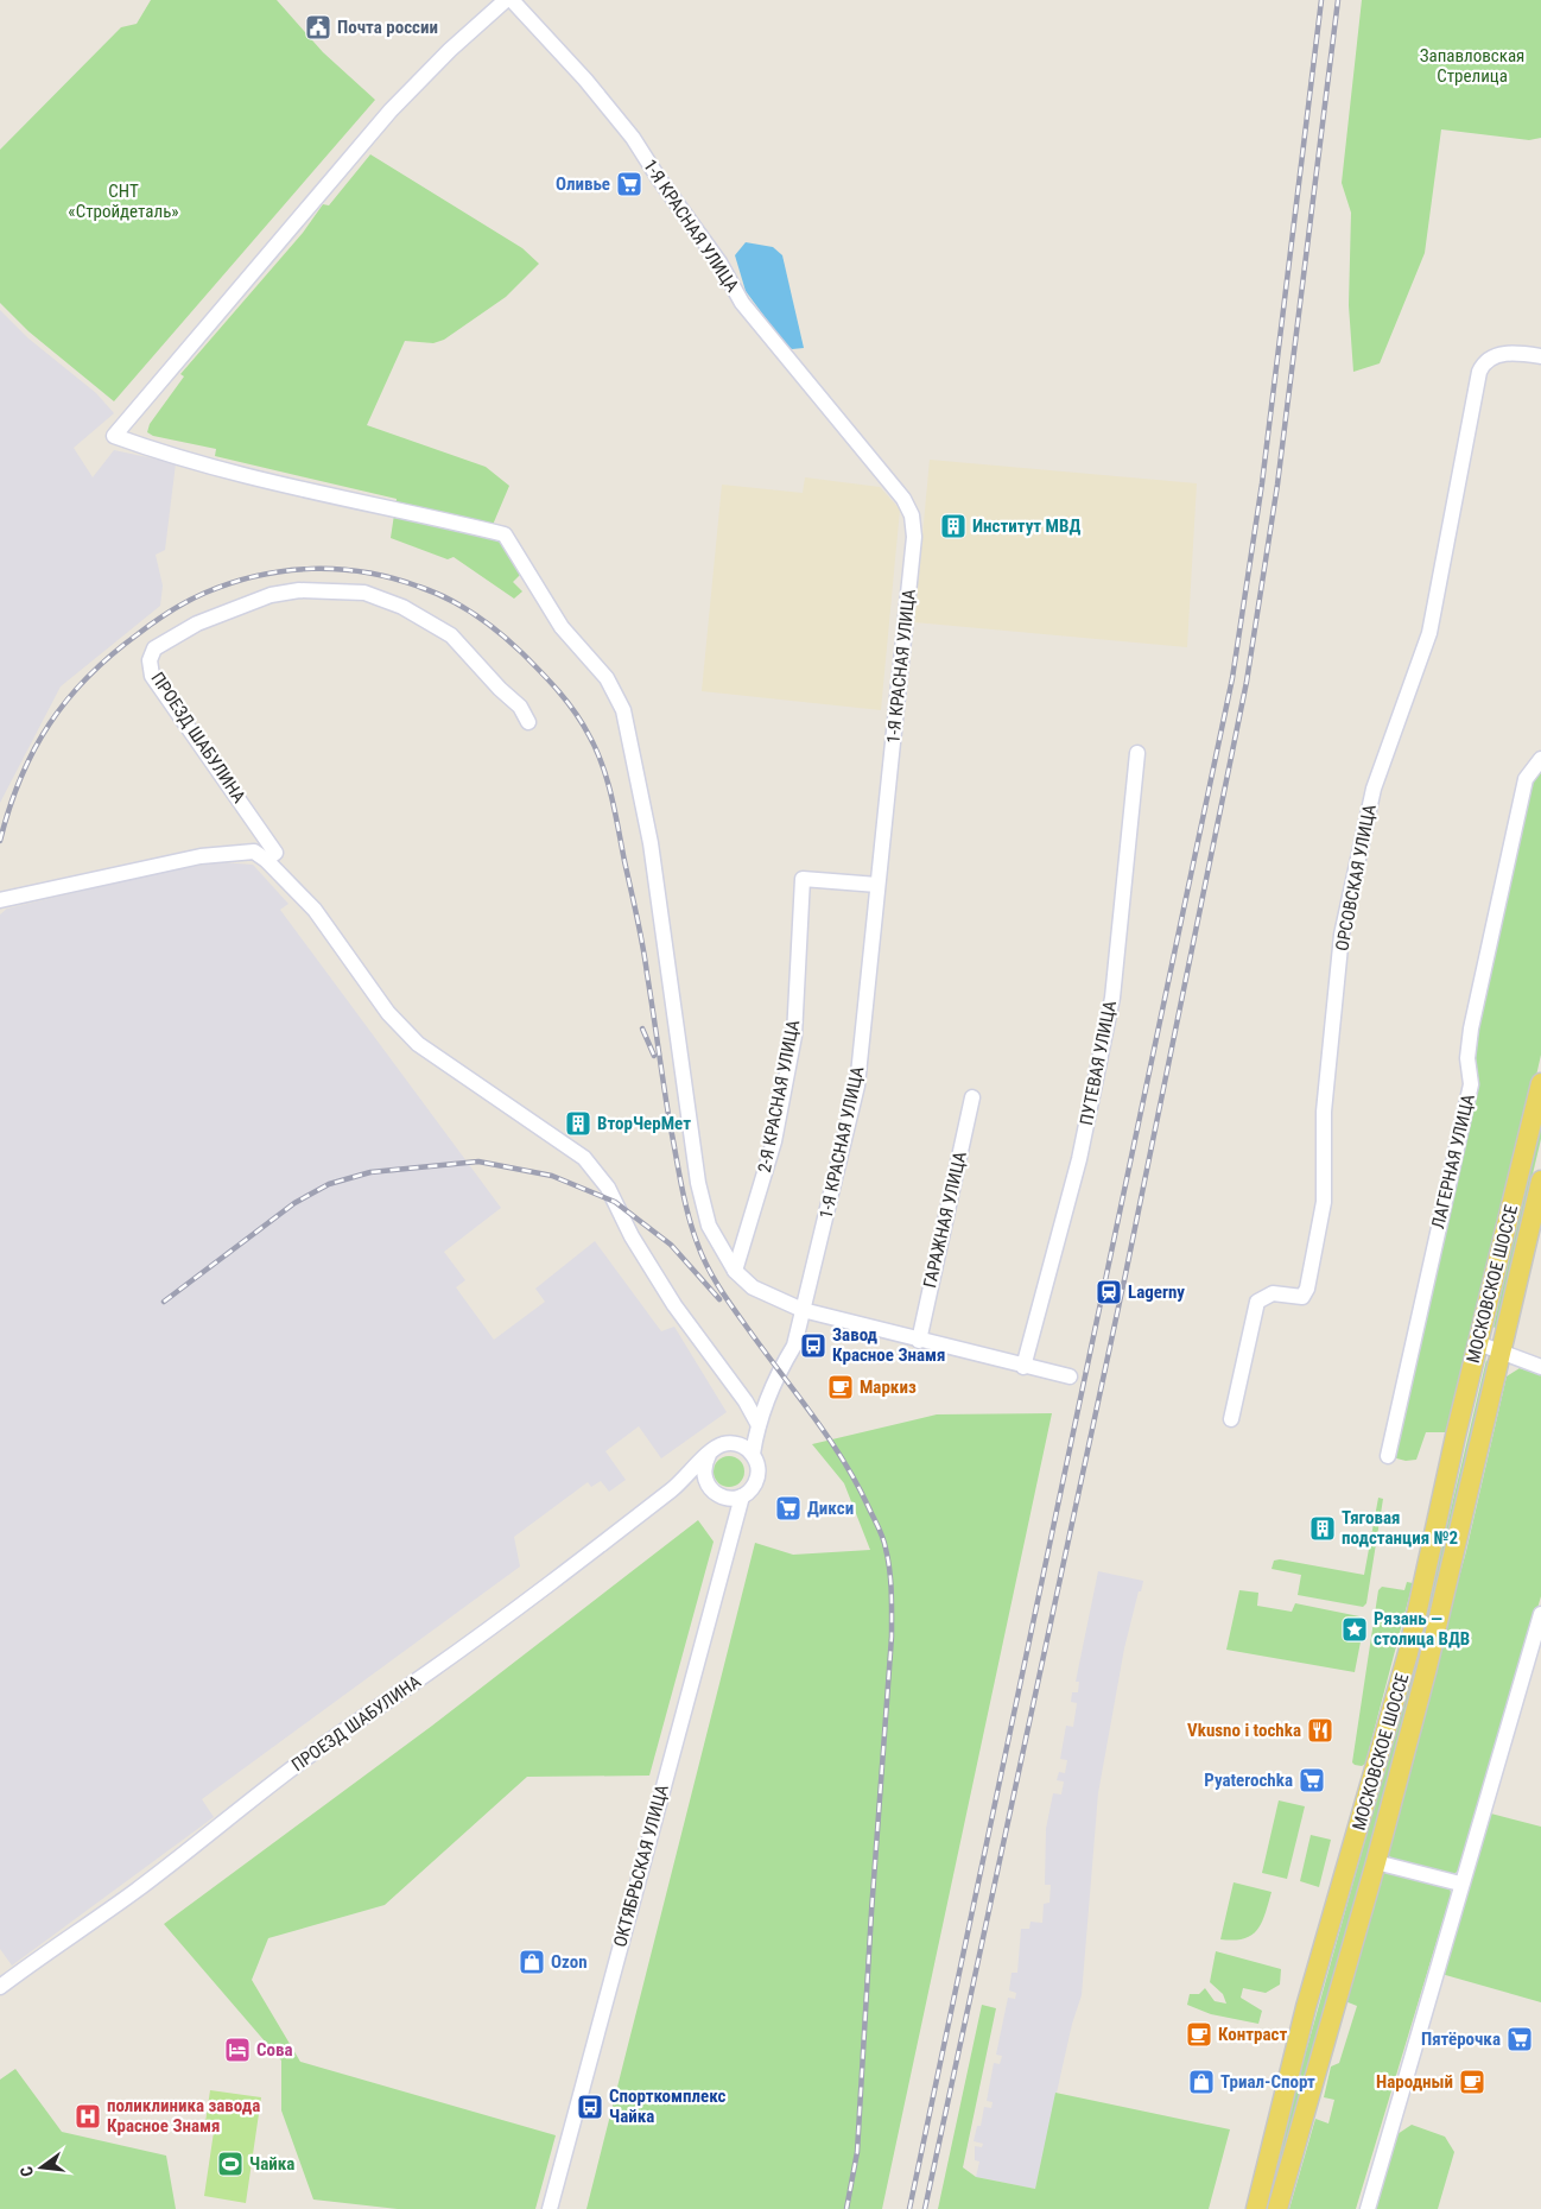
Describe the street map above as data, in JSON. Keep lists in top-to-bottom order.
{
  "streets": {
    "main road": ["МОСКОВСКОЕ ШОССЕ"],
    "street": [
      "1-Я КРАСНАЯ УЛИЦА",
      "ПРОЕЗД ШАБУЛИНА",
      "ОРСОВСКАЯ УЛИЦА",
      "ПУТЕВАЯ УЛИЦА",
      "2-Я КРАСНАЯ УЛИЦА",
      "ЛАГЕРНАЯ УЛИЦА",
      "ГАРАЖНАЯ УЛИЦА",
      "ОКТЯБРЬСКАЯ УЛИЦА"
    ]
  },
  "crossings": [
    ["1-Я КРАСНАЯ УЛИЦА", "ПРОЕЗД ШАБУЛИНА"],
    ["1-Я КРАСНАЯ УЛИЦА", "2-Я КРАСНАЯ УЛИЦА"],
    ["1-Я КРАСНАЯ УЛИЦА", "ОКТЯБРЬСКАЯ УЛИЦА"],
    ["ПРОЕЗД ШАБУЛИНА", "ОКТЯБРЬСКАЯ УЛИЦА"]
  ],
  "parks": ["Запавловская Стрелица", "СНТ «Стройдеталь»"],
  "places": {
    "public building": ["Почта россии"],
    "supermarket": [
      "Оливье",
      "Дикси",
      "Pyaterochka",
      "Пятёрочка"
    ],
    "building": ["Институт МВД", "ВторЧерМет", "Тяговая подстанция №2"],
    "station": ["Lagerny"],
    "bus stop": ["Завод Красное Знамя", "Спорткомплекс Чайка"],
    "cafe": ["Маркиз", "Контраст", "Народный"],
    "place": ["Рязань — столица ВДВ"],
    "restaurant": ["Vkusno i tochka"],
    "shop": ["Ozon", "Триал-Спорт"],
    "hotel": ["Сова"],
    "hospital": ["поликлиника завода Красное Знамя"],
    "sports": ["Чайка"]
  },
  "north": "left"
}
